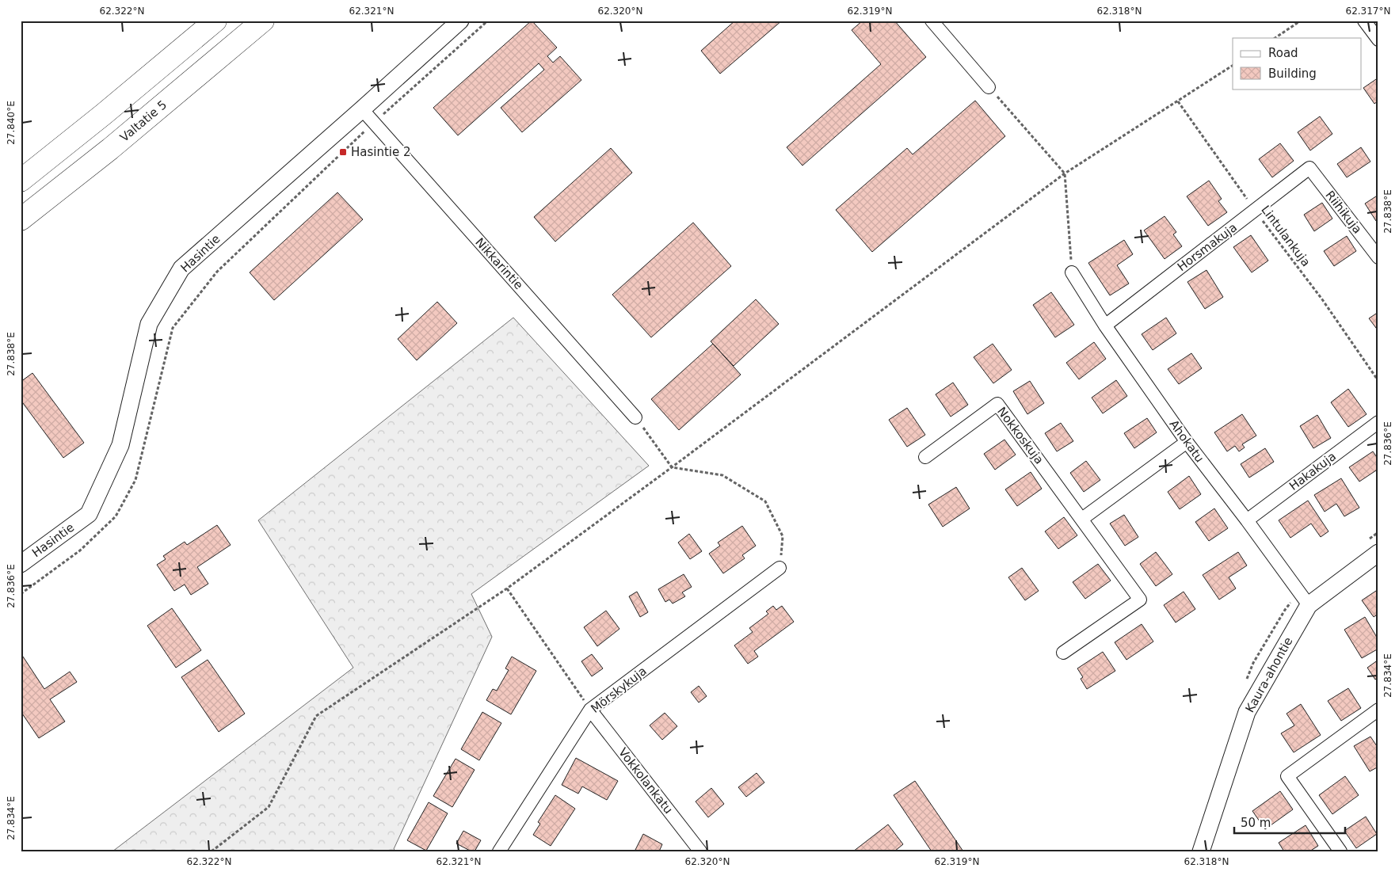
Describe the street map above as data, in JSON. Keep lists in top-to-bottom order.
{
  "streets": {
    "highway": ["Valtatie 5"],
    "street": [
      "Riihikuja",
      "Horsmakuja",
      "Hasintie",
      "Nikkarintie",
      "Nokkoskuja",
      "Ahokatu",
      "Hakakuja",
      "Kaura-ahontie",
      "Mörskykuja",
      "Vokkolankatu"
    ],
    "path": ["Lintulankuja"]
  },
  "crossings": [
    ["Riihikuja", "Horsmakuja"],
    ["Lintulankuja", "Horsmakuja"],
    ["Horsmakuja", "Ahokatu"],
    ["Hasintie", "Nikkarintie"],
    ["Ahokatu", "Hakakuja"],
    ["Ahokatu", "Kaura-ahontie"],
    ["Mörskykuja", "Vokkolankatu"]
  ],
  "places": {
    "transit": ["Hasintie 2"]
  },
  "legend": ["Road", "Building"],
  "scale_bar": "50 m",
  "coordinates": [
    "62.322°N",
    "62.321°N",
    "62.320°N",
    "62.319°N",
    "62.318°N",
    "62.317°N",
    "27.840°E",
    "27.838°E",
    "27.836°E",
    "27.834°E"
  ]
}
